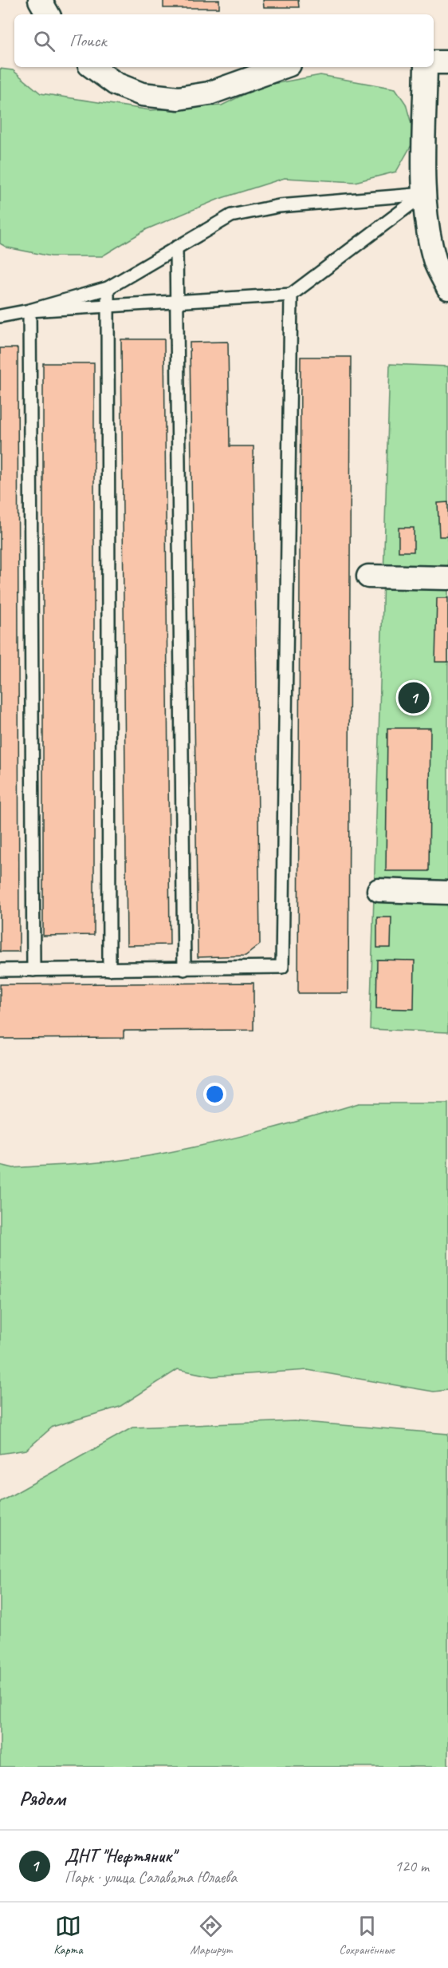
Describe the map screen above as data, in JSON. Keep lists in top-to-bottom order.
{
  "page": {
    "search": "Поиск",
    "pins": "1",
    "heading": "Рядом",
    "list": [
      {
        "mark": "1",
        "name": "ДНТ \"Нефтяник\"",
        "note": "Парк · улица Салавата Юлаева",
        "value": "120 m"
      }
    ],
    "nav": ["Карта", "Маршрут", "Сохранённые"]
  }
}
